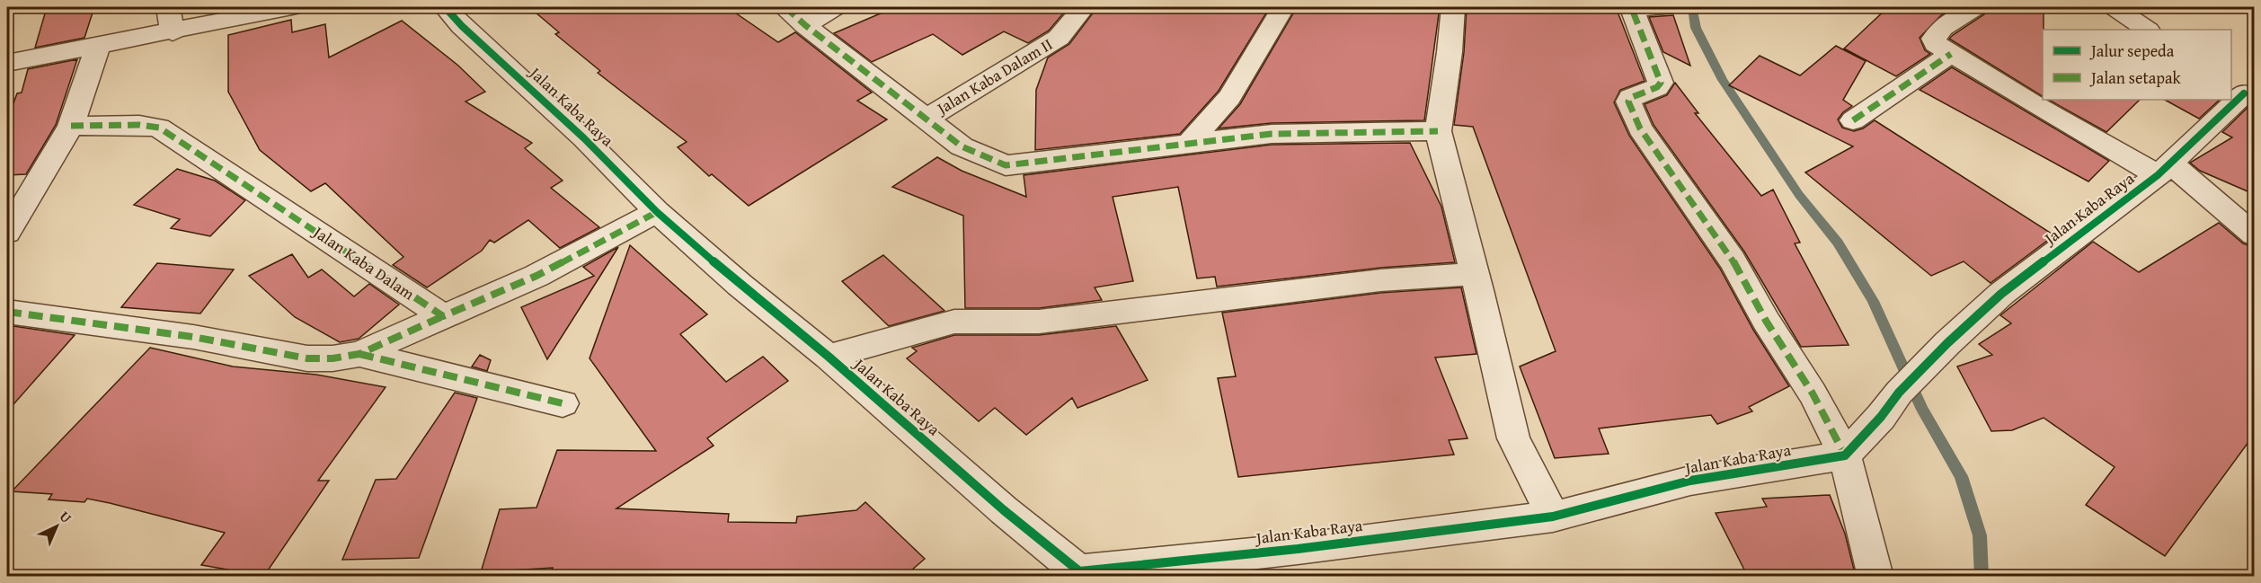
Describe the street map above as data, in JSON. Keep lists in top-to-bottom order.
{
  "streets": {
    "street": ["Jalan Kaba Dalam II", "Jalan Kaba Raya", "Jalan Kaba Dalam"]
  },
  "legend": ["Jalur sepeda", "Jalan setapak"],
  "north": "top right"
}
